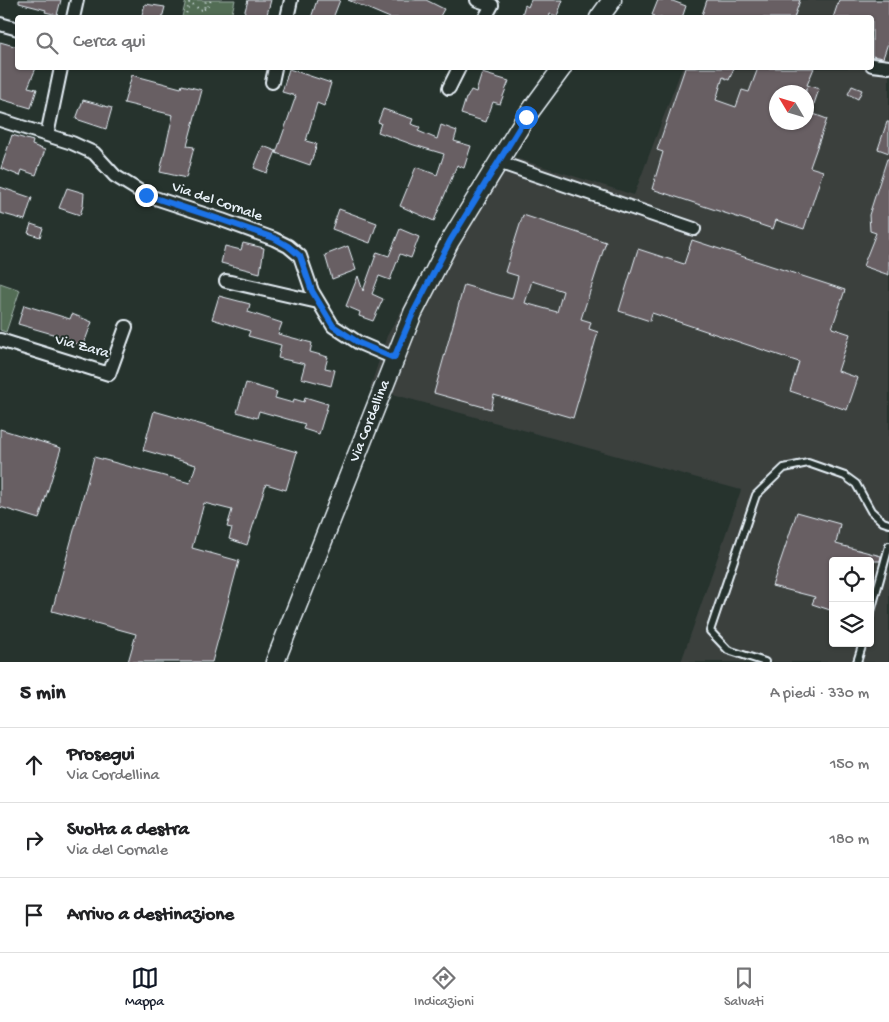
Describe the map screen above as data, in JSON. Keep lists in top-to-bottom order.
{
  "streets": {
    "street": ["Via del Cornale", "Via Zara", "Via Cordellina"]
  },
  "crossings": [
    ["Via del Cornale", "Via Cordellina"]
  ],
  "north": "top left",
  "page": {
    "search": "Cerca qui",
    "heading": ["5 min", "A piedi · 330 m"],
    "list": [
      ["Prosegui", "Via Cordellina", "150 m"],
      ["Svolta a destra", "Via del Cornale", "180 m"],
      "Arrivo a destinazione"
    ],
    "nav": ["Mappa", "Indicazioni", "Salvati"]
  }
}
